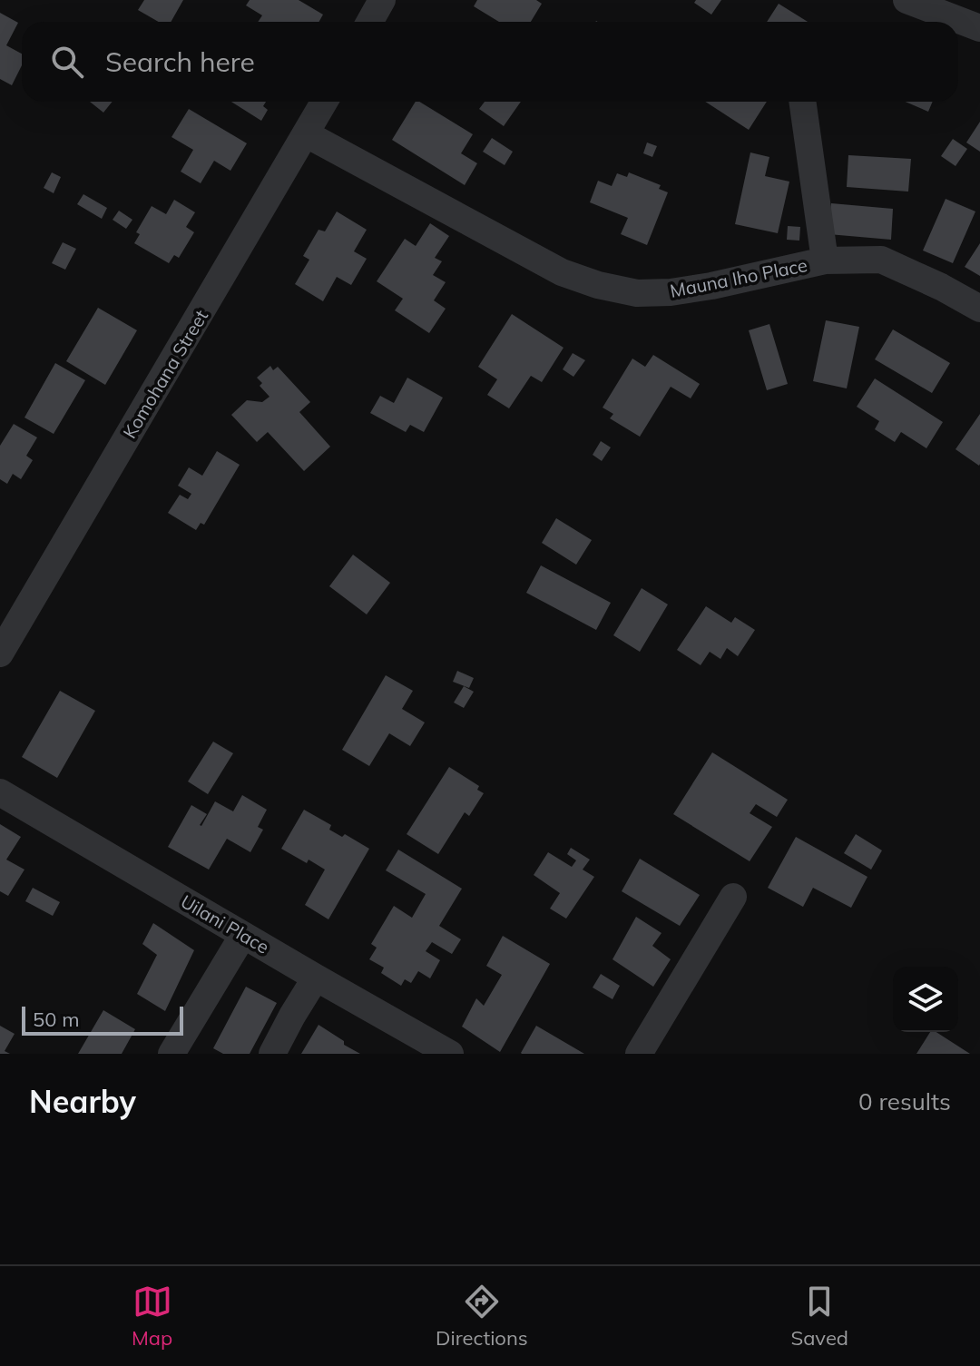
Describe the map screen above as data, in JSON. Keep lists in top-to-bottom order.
{
  "streets": {
    "street": ["Mauna Iho Place", "Komohana Street", "Uilani Place"]
  },
  "crossings": [
    ["Mauna Iho Place", "Komohana Street"]
  ],
  "scale_bar": "50 m",
  "page": {
    "search": "Search here",
    "scale": "50 m",
    "heading": ["Nearby", "0 results"],
    "nav": ["Map", "Directions", "Saved"]
  }
}
